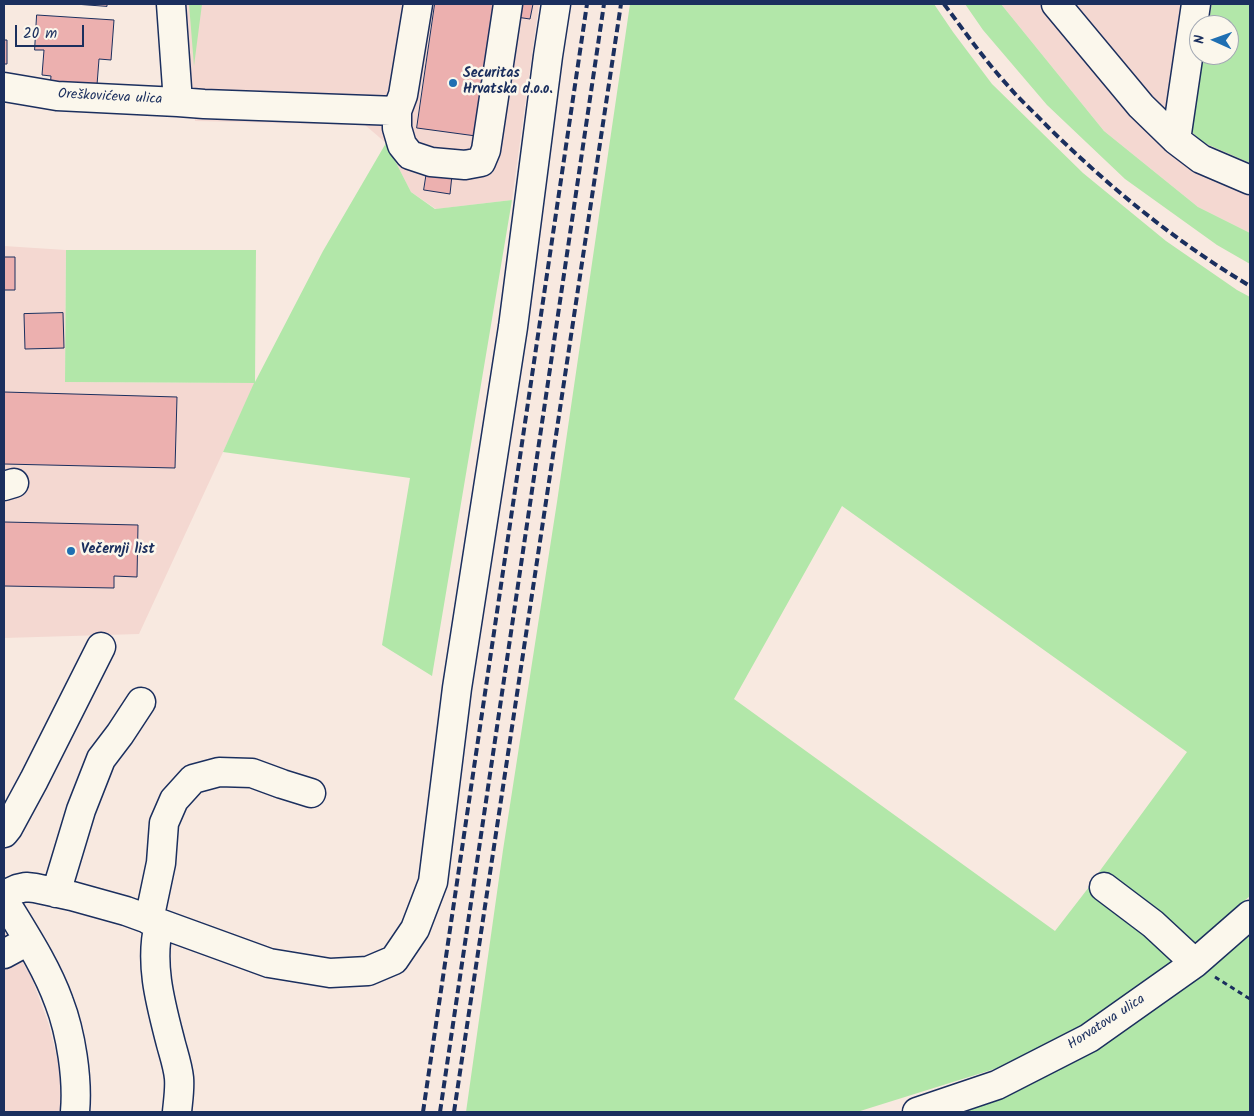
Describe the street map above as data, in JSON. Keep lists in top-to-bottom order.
{
  "streets": {
    "street": ["Oreškovićeva ulica", "Horvatova ulica"]
  },
  "places": ["Securitas Hrvatska d.o.o.", "Večernji list"],
  "scale_bar": "20 m",
  "north": "left"
}
